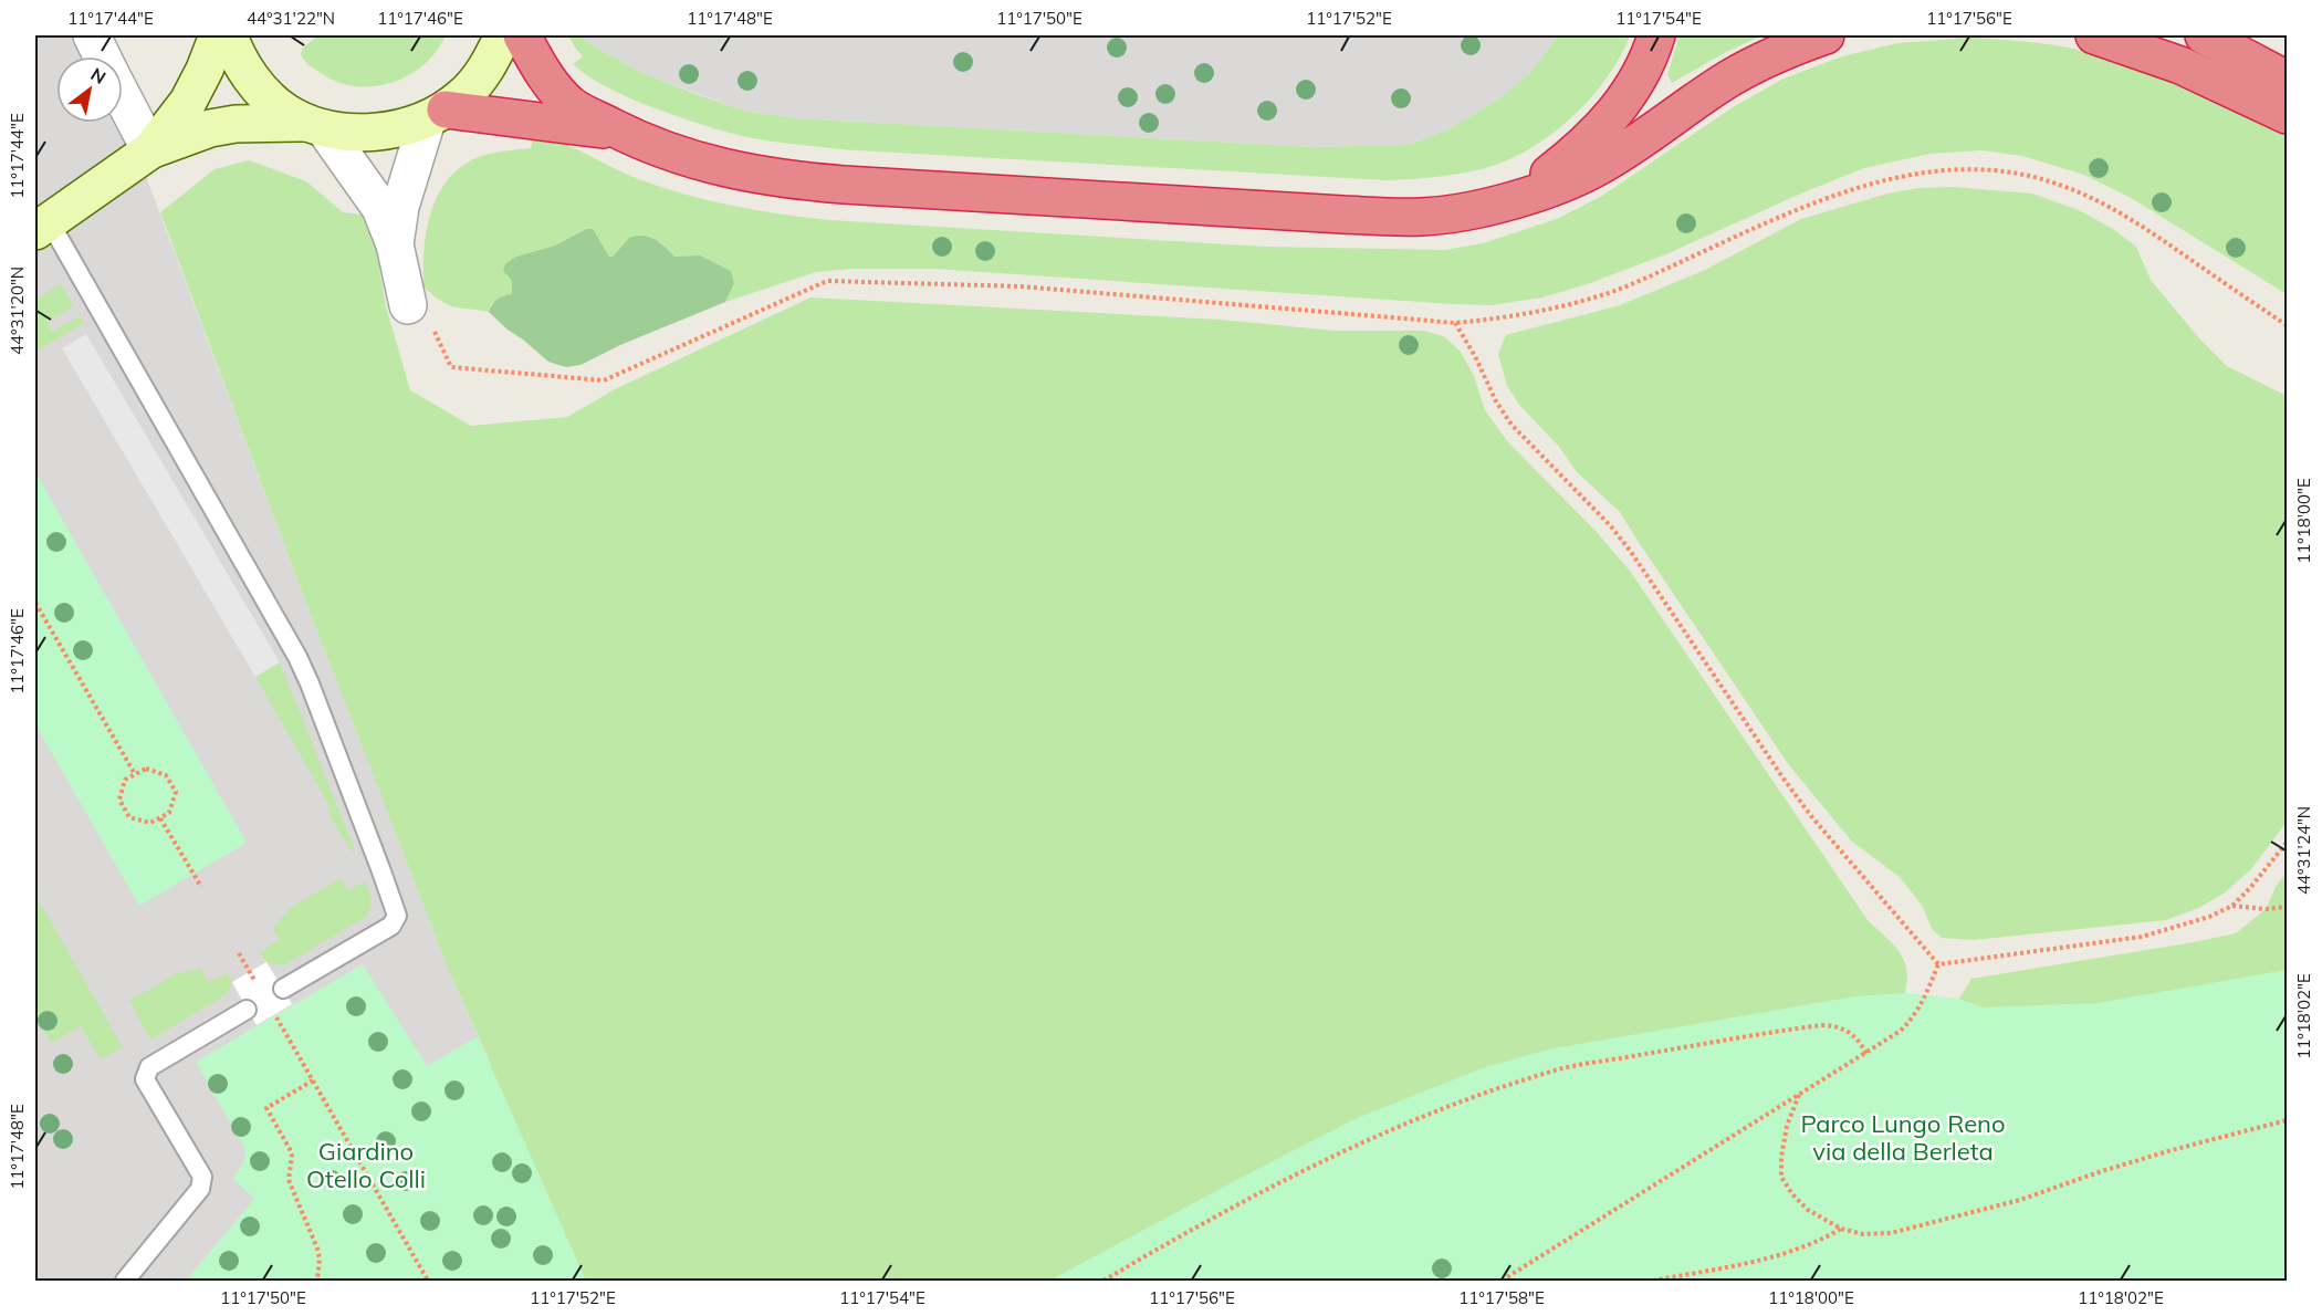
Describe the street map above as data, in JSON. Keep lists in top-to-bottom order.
{
  "parks": ["Parco Lungo Reno via della Berleta", "Giardino Otello Colli"],
  "north": "top right",
  "coordinates": [
    "11°17'44\"E",
    "44°31'22\"N",
    "11°17'46\"E",
    "11°17'48\"E",
    "11°17'50\"E",
    "11°17'52\"E",
    "11°17'54\"E",
    "11°17'56\"E",
    "44°31'20\"N",
    "11°18'00\"E",
    "44°31'24\"N",
    "11°18'02\"E",
    "11°17'58\"E"
  ]
}
